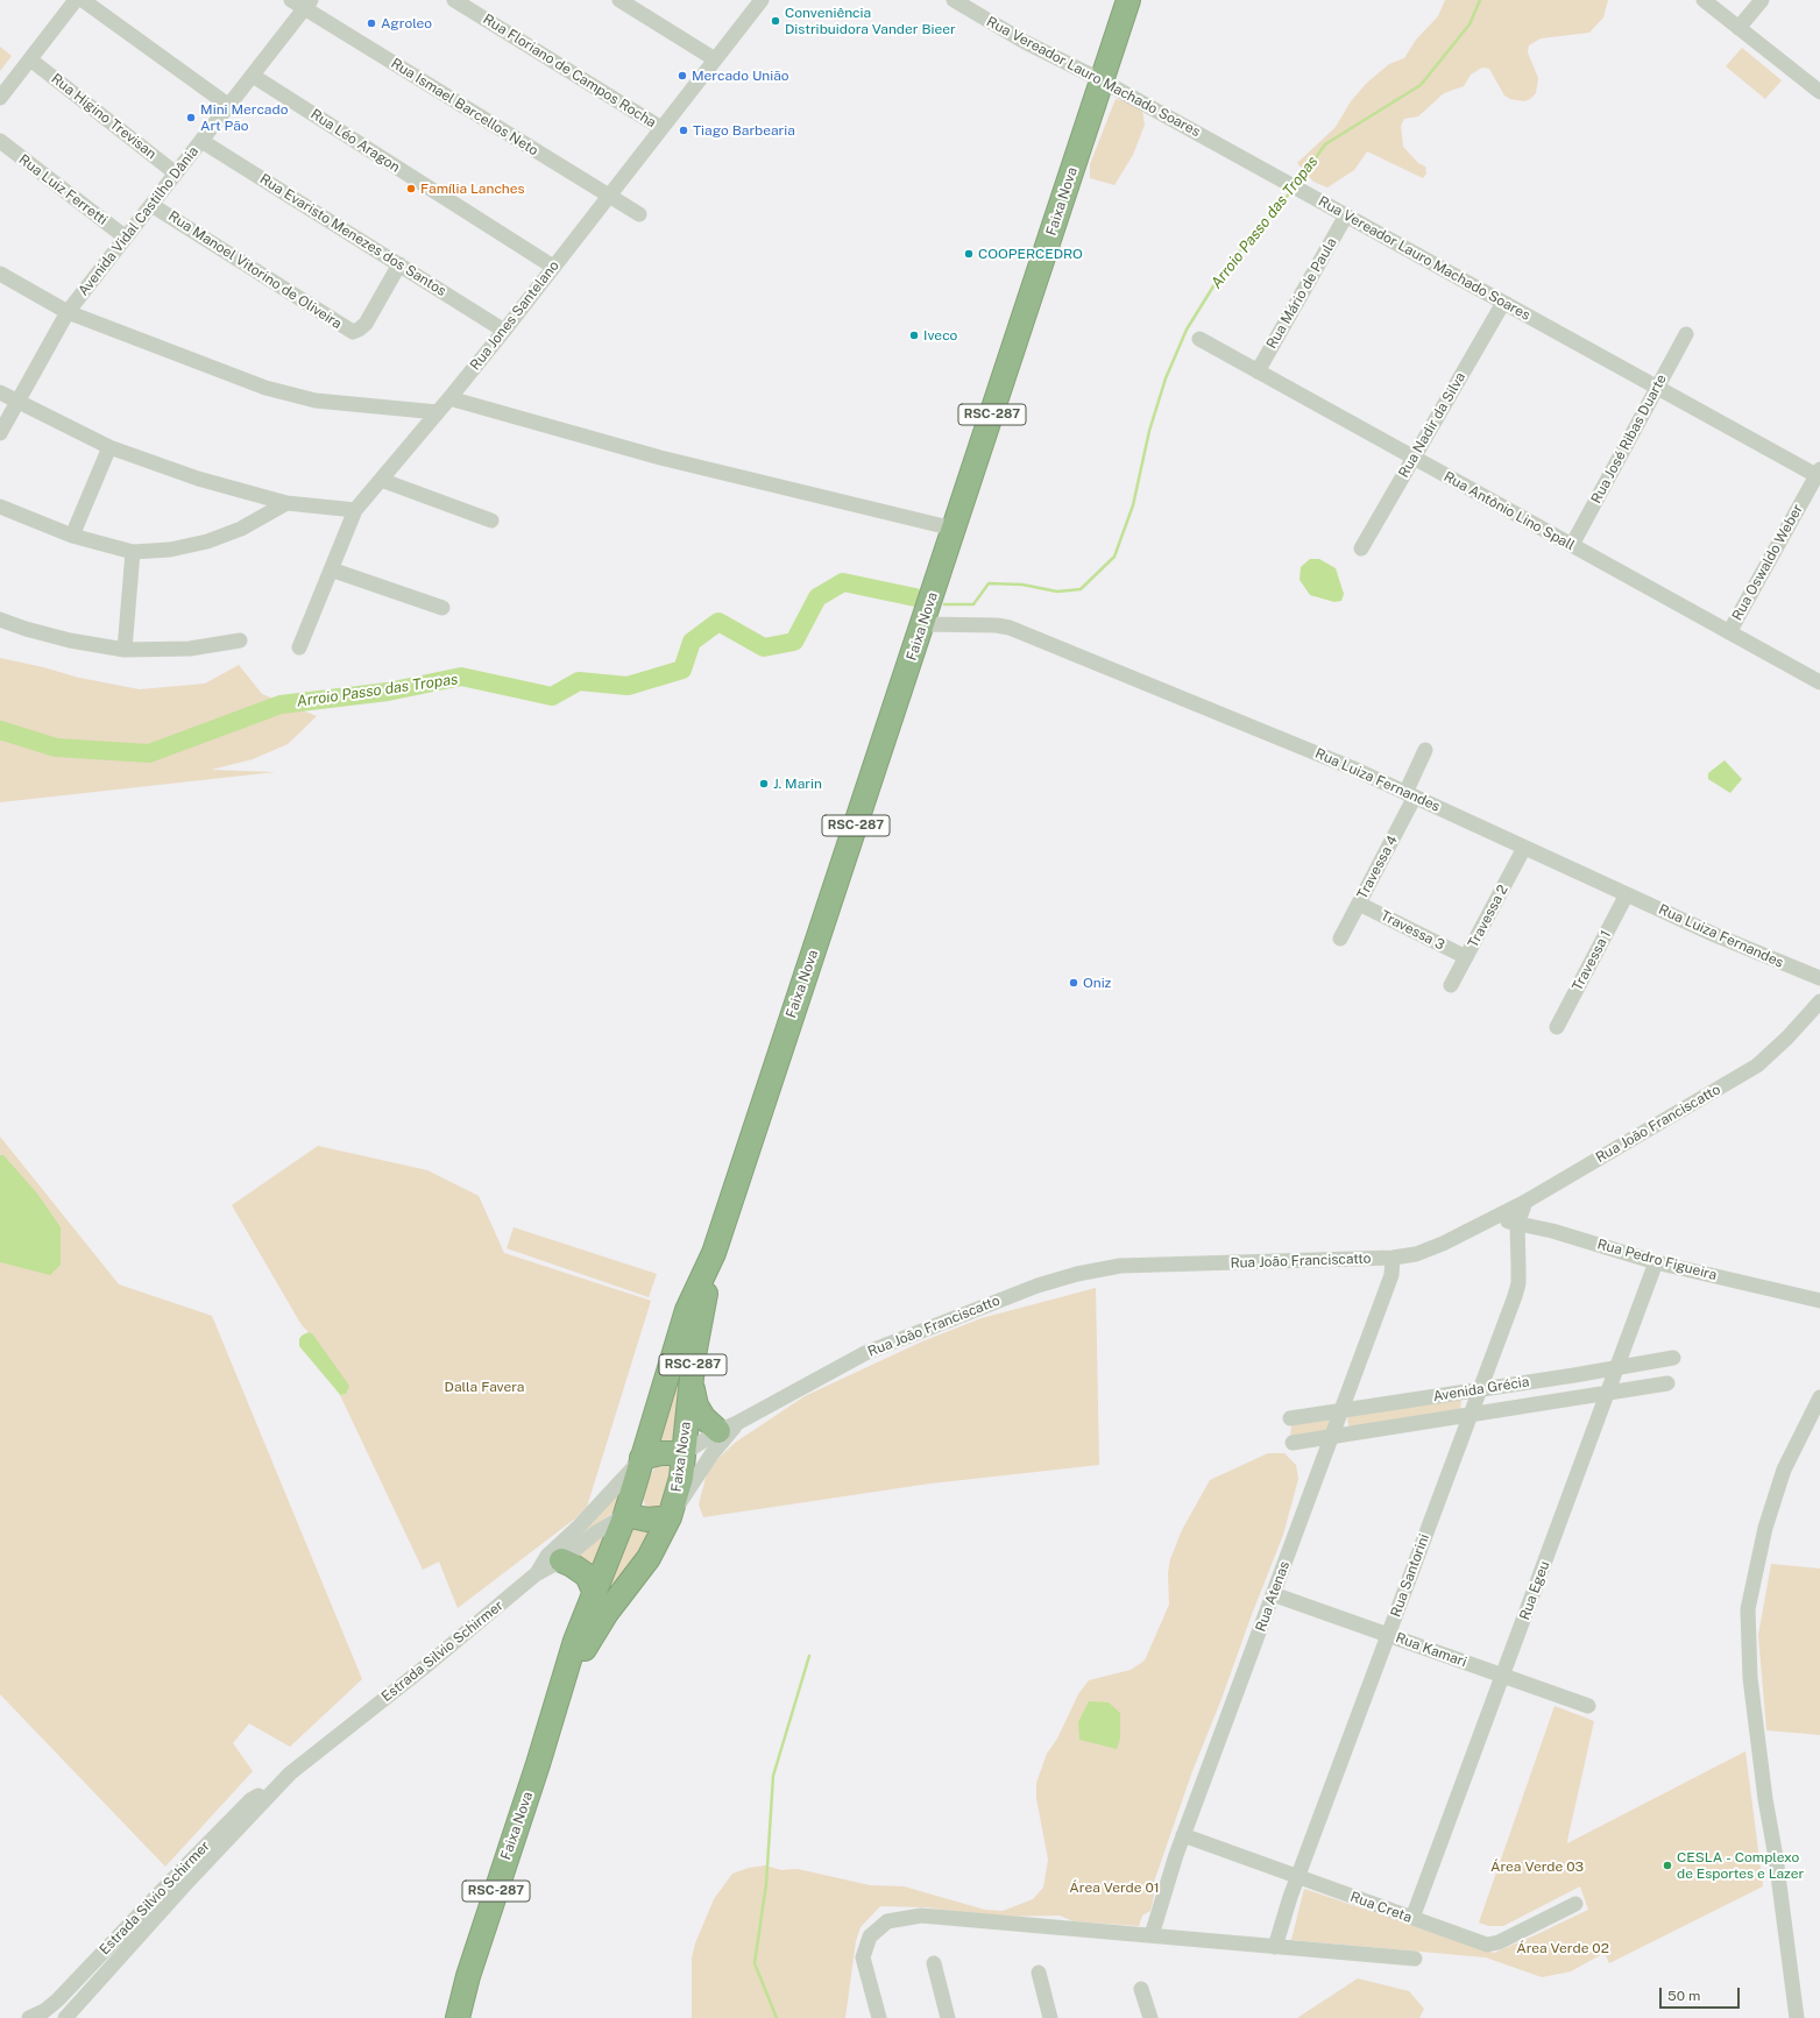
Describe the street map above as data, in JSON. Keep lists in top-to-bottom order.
{
  "streets": {
    "highway": ["Faixa Nova", "RSC-287"],
    "street": [
      "Rua Floriano de Campos Rocha",
      "Rua Vereador Lauro Machado Soares",
      "Rua Ismael Barcellos Neto",
      "Rua Higino Trevisan",
      "Rua Léo Aragon",
      "Rua Luiz Ferretti",
      "Avenida Vidal Castilho Dânia",
      "Rua Evaristo Menezes dos Santos",
      "Rua Manoel Vitorino de Oliveira",
      "Rua Mário de Paula",
      "Rua Jones Santelano",
      "Rua Nadir da Silva",
      "Rua José Ribas Duarte",
      "Rua Antônio Lino Spall",
      "Rua Oswaldo Weber",
      "Rua Luiza Fernandes",
      "Travessa 4",
      "Travessa 2",
      "Travessa 3",
      "Travessa 1",
      "Rua João Franciscatto",
      "Rua Pedro Figueira",
      "Avenida Grécia",
      "Rua Santorini",
      "Rua Egeu",
      "Rua Atenas",
      "Rua Kamari",
      "Estrada Silvio Schirmer",
      "Rua Creta"
    ]
  },
  "crossings": [
    ["Rua Floriano de Campos Rocha", "Rua Jones Santelano"],
    ["Rua Vereador Lauro Machado Soares", "Faixa Nova"],
    ["Rua Vereador Lauro Machado Soares", "Rua Mário de Paula"],
    ["Rua Vereador Lauro Machado Soares", "Rua Nadir da Silva"],
    ["Rua Vereador Lauro Machado Soares", "Rua José Ribas Duarte"],
    ["Rua Vereador Lauro Machado Soares", "Rua Oswaldo Weber"],
    ["Rua Ismael Barcellos Neto", "Avenida Vidal Castilho Dânia"],
    ["Rua Ismael Barcellos Neto", "Rua Jones Santelano"],
    ["Rua Higino Trevisan", "Avenida Vidal Castilho Dânia"],
    ["Rua Léo Aragon", "Avenida Vidal Castilho Dânia"],
    ["Rua Léo Aragon", "Rua Jones Santelano"],
    ["Rua Luiz Ferretti", "Avenida Vidal Castilho Dânia"],
    ["Faixa Nova", "Rua Luiza Fernandes"],
    ["Faixa Nova", "Rua João Franciscatto"],
    ["Faixa Nova", "Estrada Silvio Schirmer"],
    ["Avenida Vidal Castilho Dânia", "Rua Evaristo Menezes dos Santos"],
    ["Avenida Vidal Castilho Dânia", "Rua Manoel Vitorino de Oliveira"],
    ["Rua Evaristo Menezes dos Santos", "Rua Manoel Vitorino de Oliveira"],
    ["Rua Evaristo Menezes dos Santos", "Rua Jones Santelano"],
    ["Rua Mário de Paula", "Rua Antônio Lino Spall"],
    ["Rua Nadir da Silva", "Rua Antônio Lino Spall"],
    ["Rua José Ribas Duarte", "Rua Antônio Lino Spall"],
    ["Rua Antônio Lino Spall", "Rua Oswaldo Weber"],
    ["Rua Luiza Fernandes", "Travessa 4"],
    ["Rua Luiza Fernandes", "Travessa 2"],
    ["Rua Luiza Fernandes", "Travessa 1"],
    ["Travessa 4", "Travessa 3"],
    ["Travessa 2", "Travessa 3"],
    ["Rua João Franciscatto", "Rua Pedro Figueira"],
    ["Rua João Franciscatto", "Rua Santorini"],
    ["Rua João Franciscatto", "Rua Atenas"],
    ["Rua Pedro Figueira", "Rua Santorini"],
    ["Rua Pedro Figueira", "Rua Egeu"],
    ["Avenida Grécia", "Rua Santorini"],
    ["Avenida Grécia", "Rua Egeu"],
    ["Avenida Grécia", "Rua Atenas"],
    ["Rua Santorini", "Rua Kamari"],
    ["Rua Santorini", "Rua Creta"],
    ["Rua Egeu", "Rua Kamari"],
    ["Rua Egeu", "Rua Creta"],
    ["Rua Atenas", "Rua Kamari"],
    ["Rua Atenas", "Rua Creta"]
  ],
  "water": ["Arroio Passo das Tropas"],
  "parks": [
    "Dalla Favera",
    "Área Verde 03",
    "Área Verde 01",
    "Área Verde 02"
  ],
  "places": [
    "Conveniência Distribuidora Vander Bieer",
    "Agroleo",
    "Mercado União",
    "Mini Mercado Art Pão",
    "Tiago Barbearia",
    "Família Lanches",
    "COOPERCEDRO",
    "Iveco",
    "J. Marin",
    "Oniz",
    "CESLA - Complexo de Esportes e Lazer"
  ],
  "scale_bar": "50 m"
}
